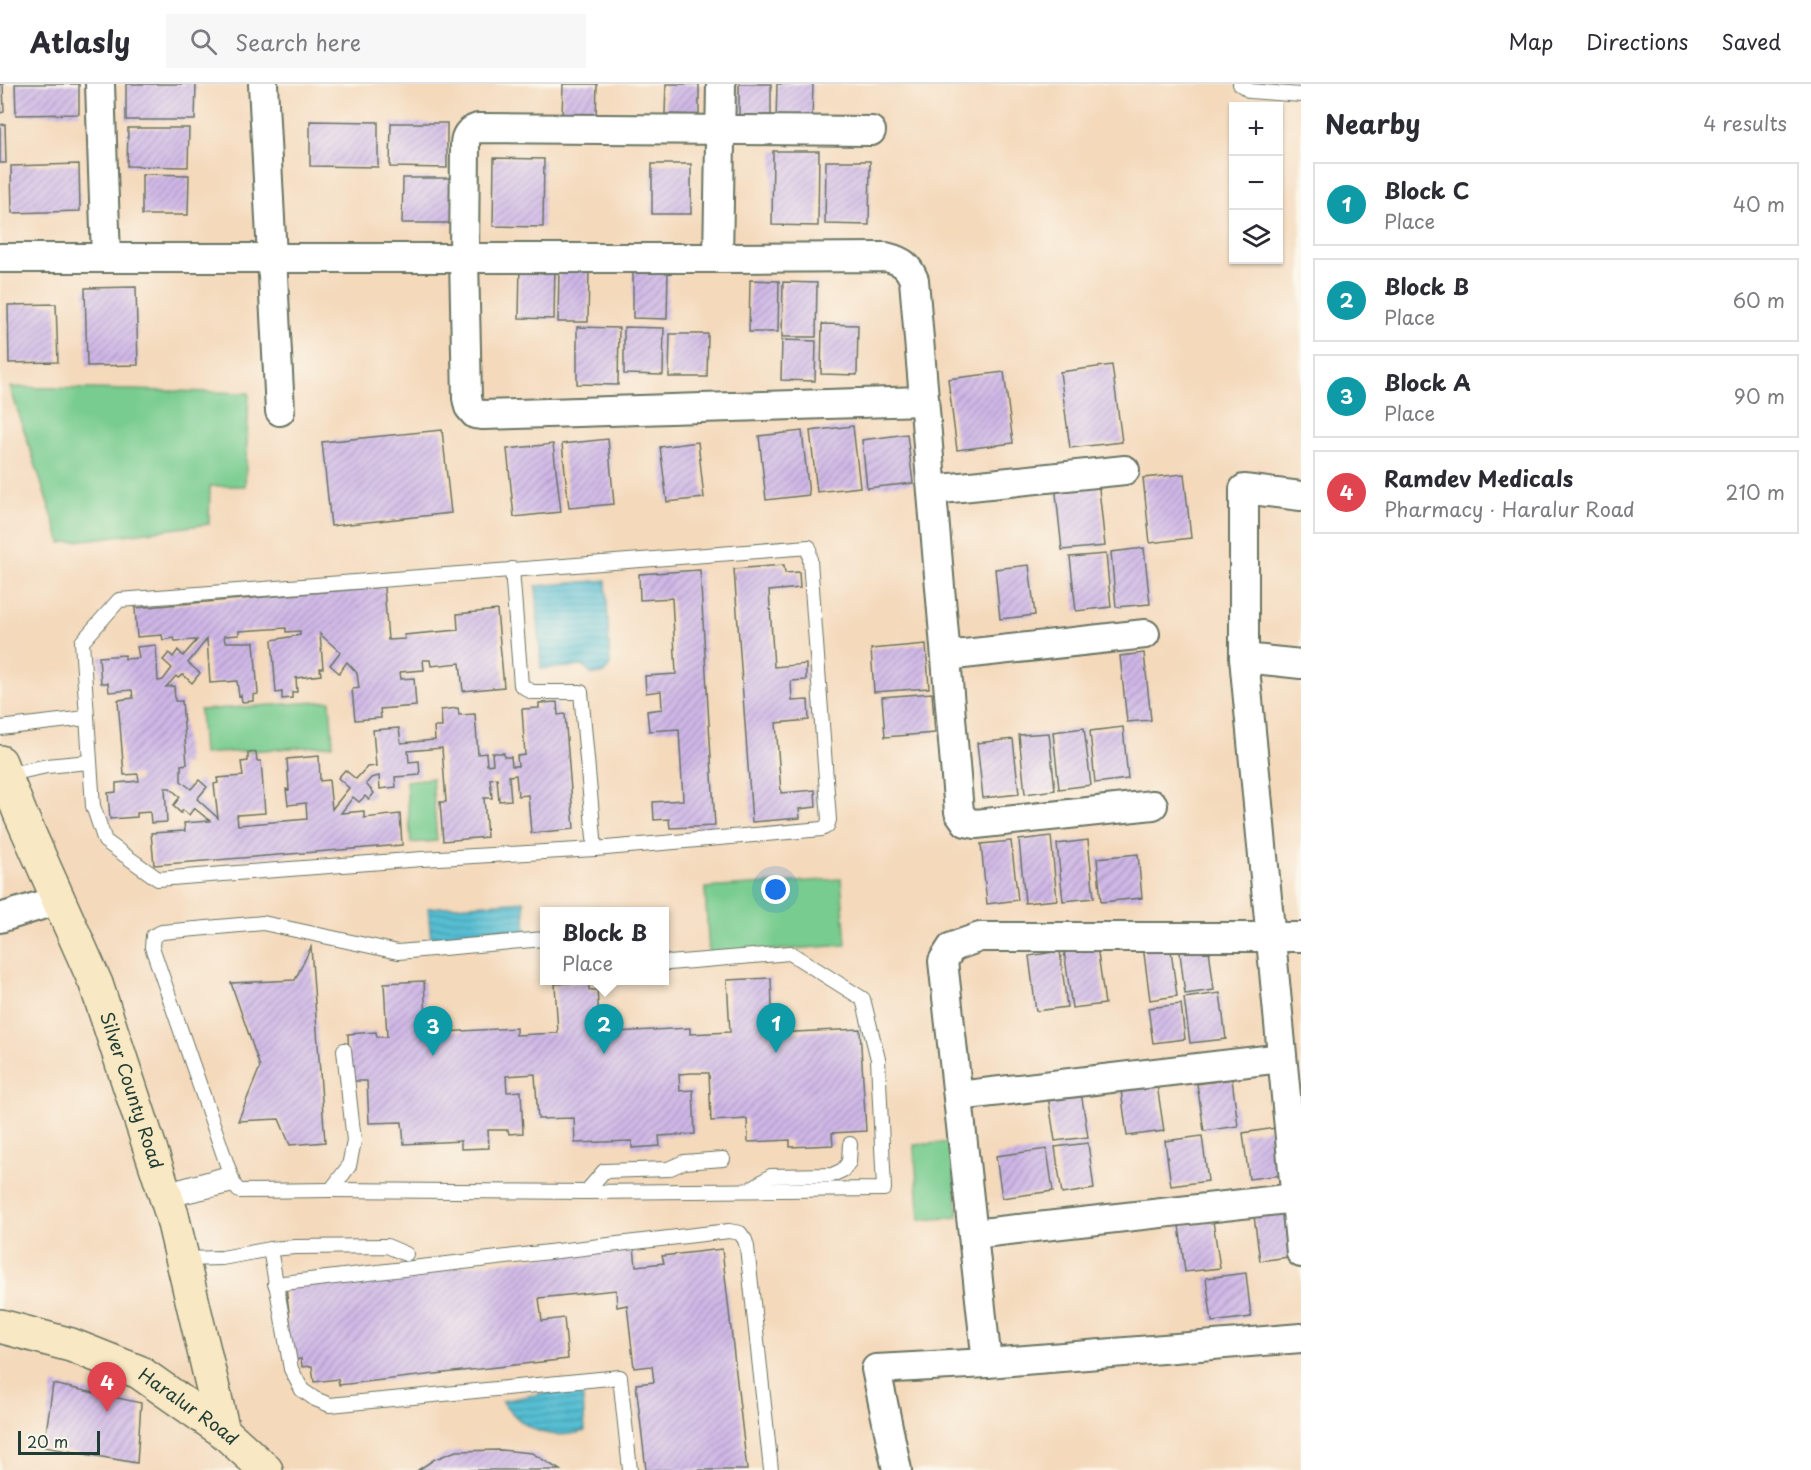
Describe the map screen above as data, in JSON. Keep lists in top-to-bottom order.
{
  "streets": {
    "street": ["Silver County Road", "Haralur Road"]
  },
  "crossings": [
    ["Silver County Road", "Haralur Road"]
  ],
  "scale_bar": "20 m",
  "page": {
    "header": "Atlasly",
    "search": "Search here",
    "nav": ["Map", "Directions", "Saved"],
    "heading": ["Nearby", "4 results"],
    "map_buttons": ["+", "−"],
    "list": [
      {
        "mark": "1",
        "name": "Block C",
        "note": "Place",
        "value": "40 m"
      },
      {
        "mark": "2",
        "name": "Block B",
        "note": "Place",
        "value": "60 m"
      },
      {
        "mark": "3",
        "name": "Block A",
        "note": "Place",
        "value": "90 m"
      },
      {
        "mark": "4",
        "name": "Ramdev Medicals",
        "note": "Pharmacy · Haralur Road",
        "value": "210 m"
      }
    ],
    "popup": ["Block B", "Place"],
    "pins": [
      "1",
      "2",
      "3",
      "4"
    ],
    "scale": "20 m"
  }
}
